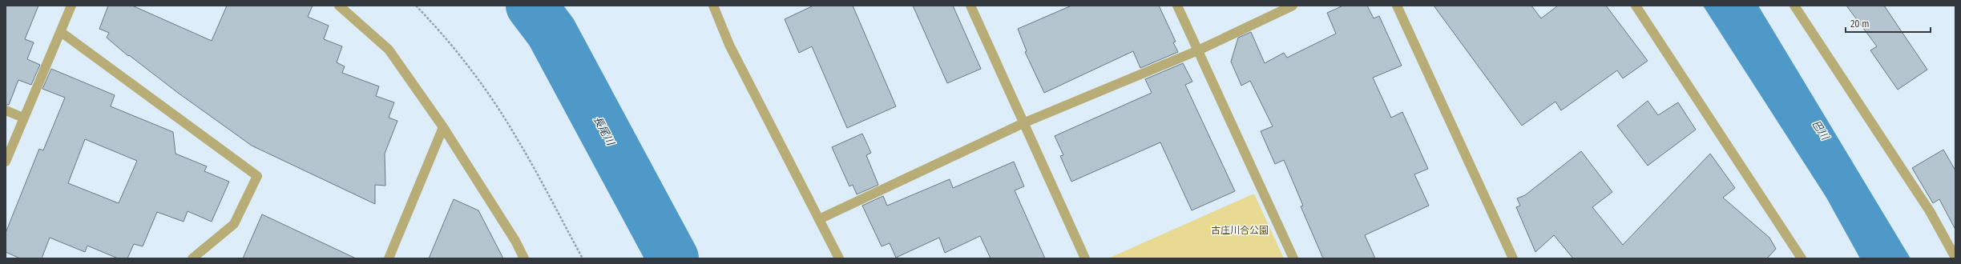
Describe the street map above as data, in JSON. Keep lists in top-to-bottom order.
{
  "water": ["巴川", "長尾川"],
  "parks": ["古庄川合公園"],
  "scale_bar": "20 m"
}
